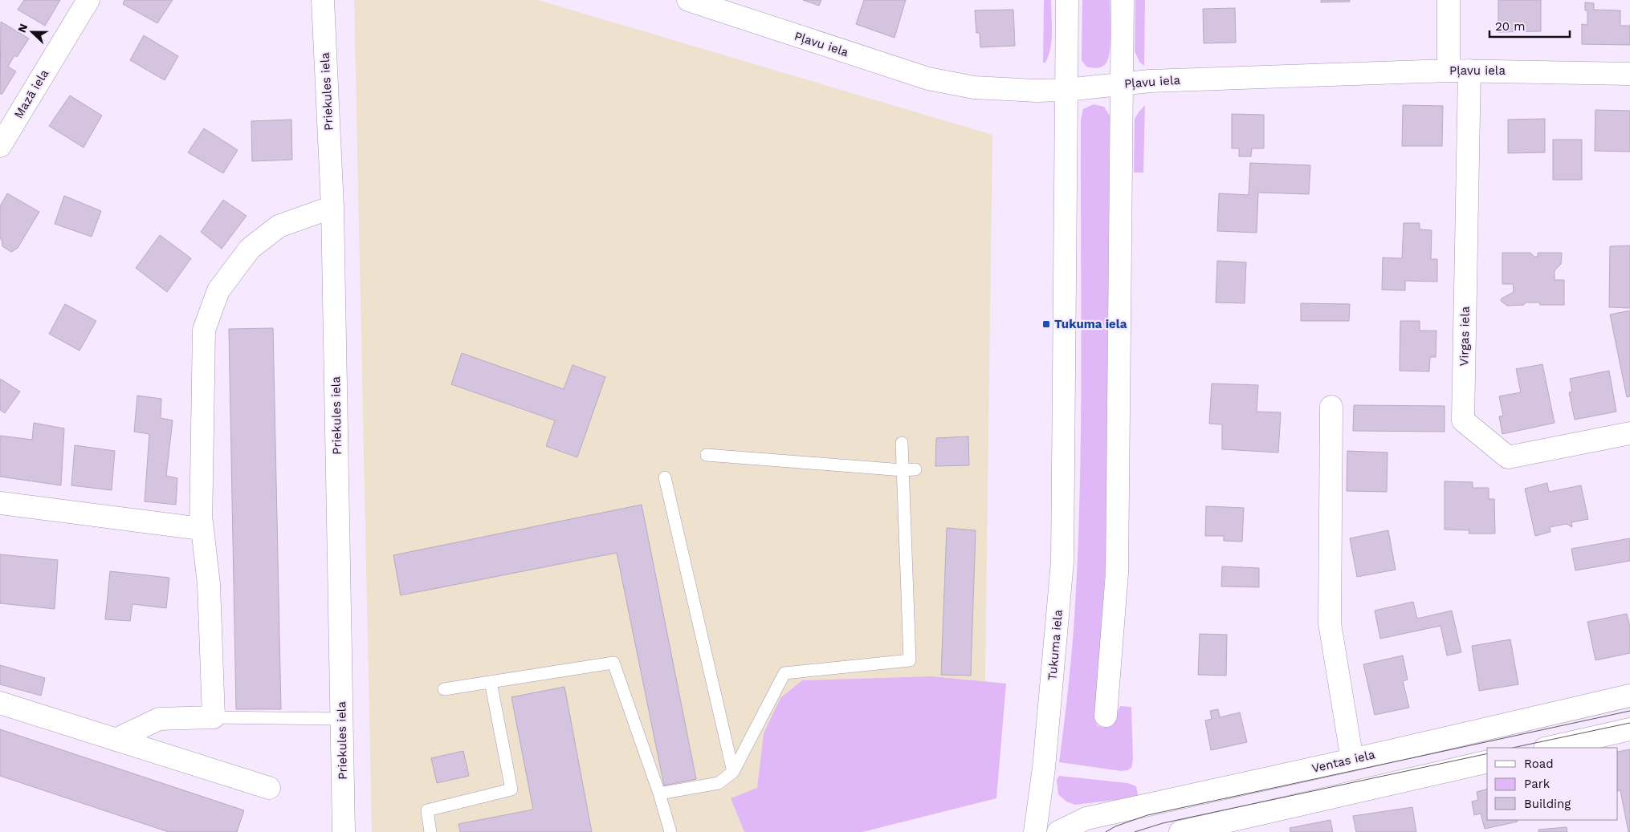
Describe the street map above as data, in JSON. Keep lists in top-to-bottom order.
{
  "streets": {
    "street": [
      "Pļavu iela",
      "Priekules iela",
      "Mazā iela",
      "Virgas iela",
      "Tukuma iela",
      "Ventas iela"
    ]
  },
  "crossings": [
    ["Pļavu iela", "Virgas iela"],
    ["Pļavu iela", "Tukuma iela"]
  ],
  "places": {
    "transit": ["Tukuma iela"]
  },
  "legend": ["Road", "Park", "Building"],
  "scale_bar": "20 m",
  "north": "left"
}
